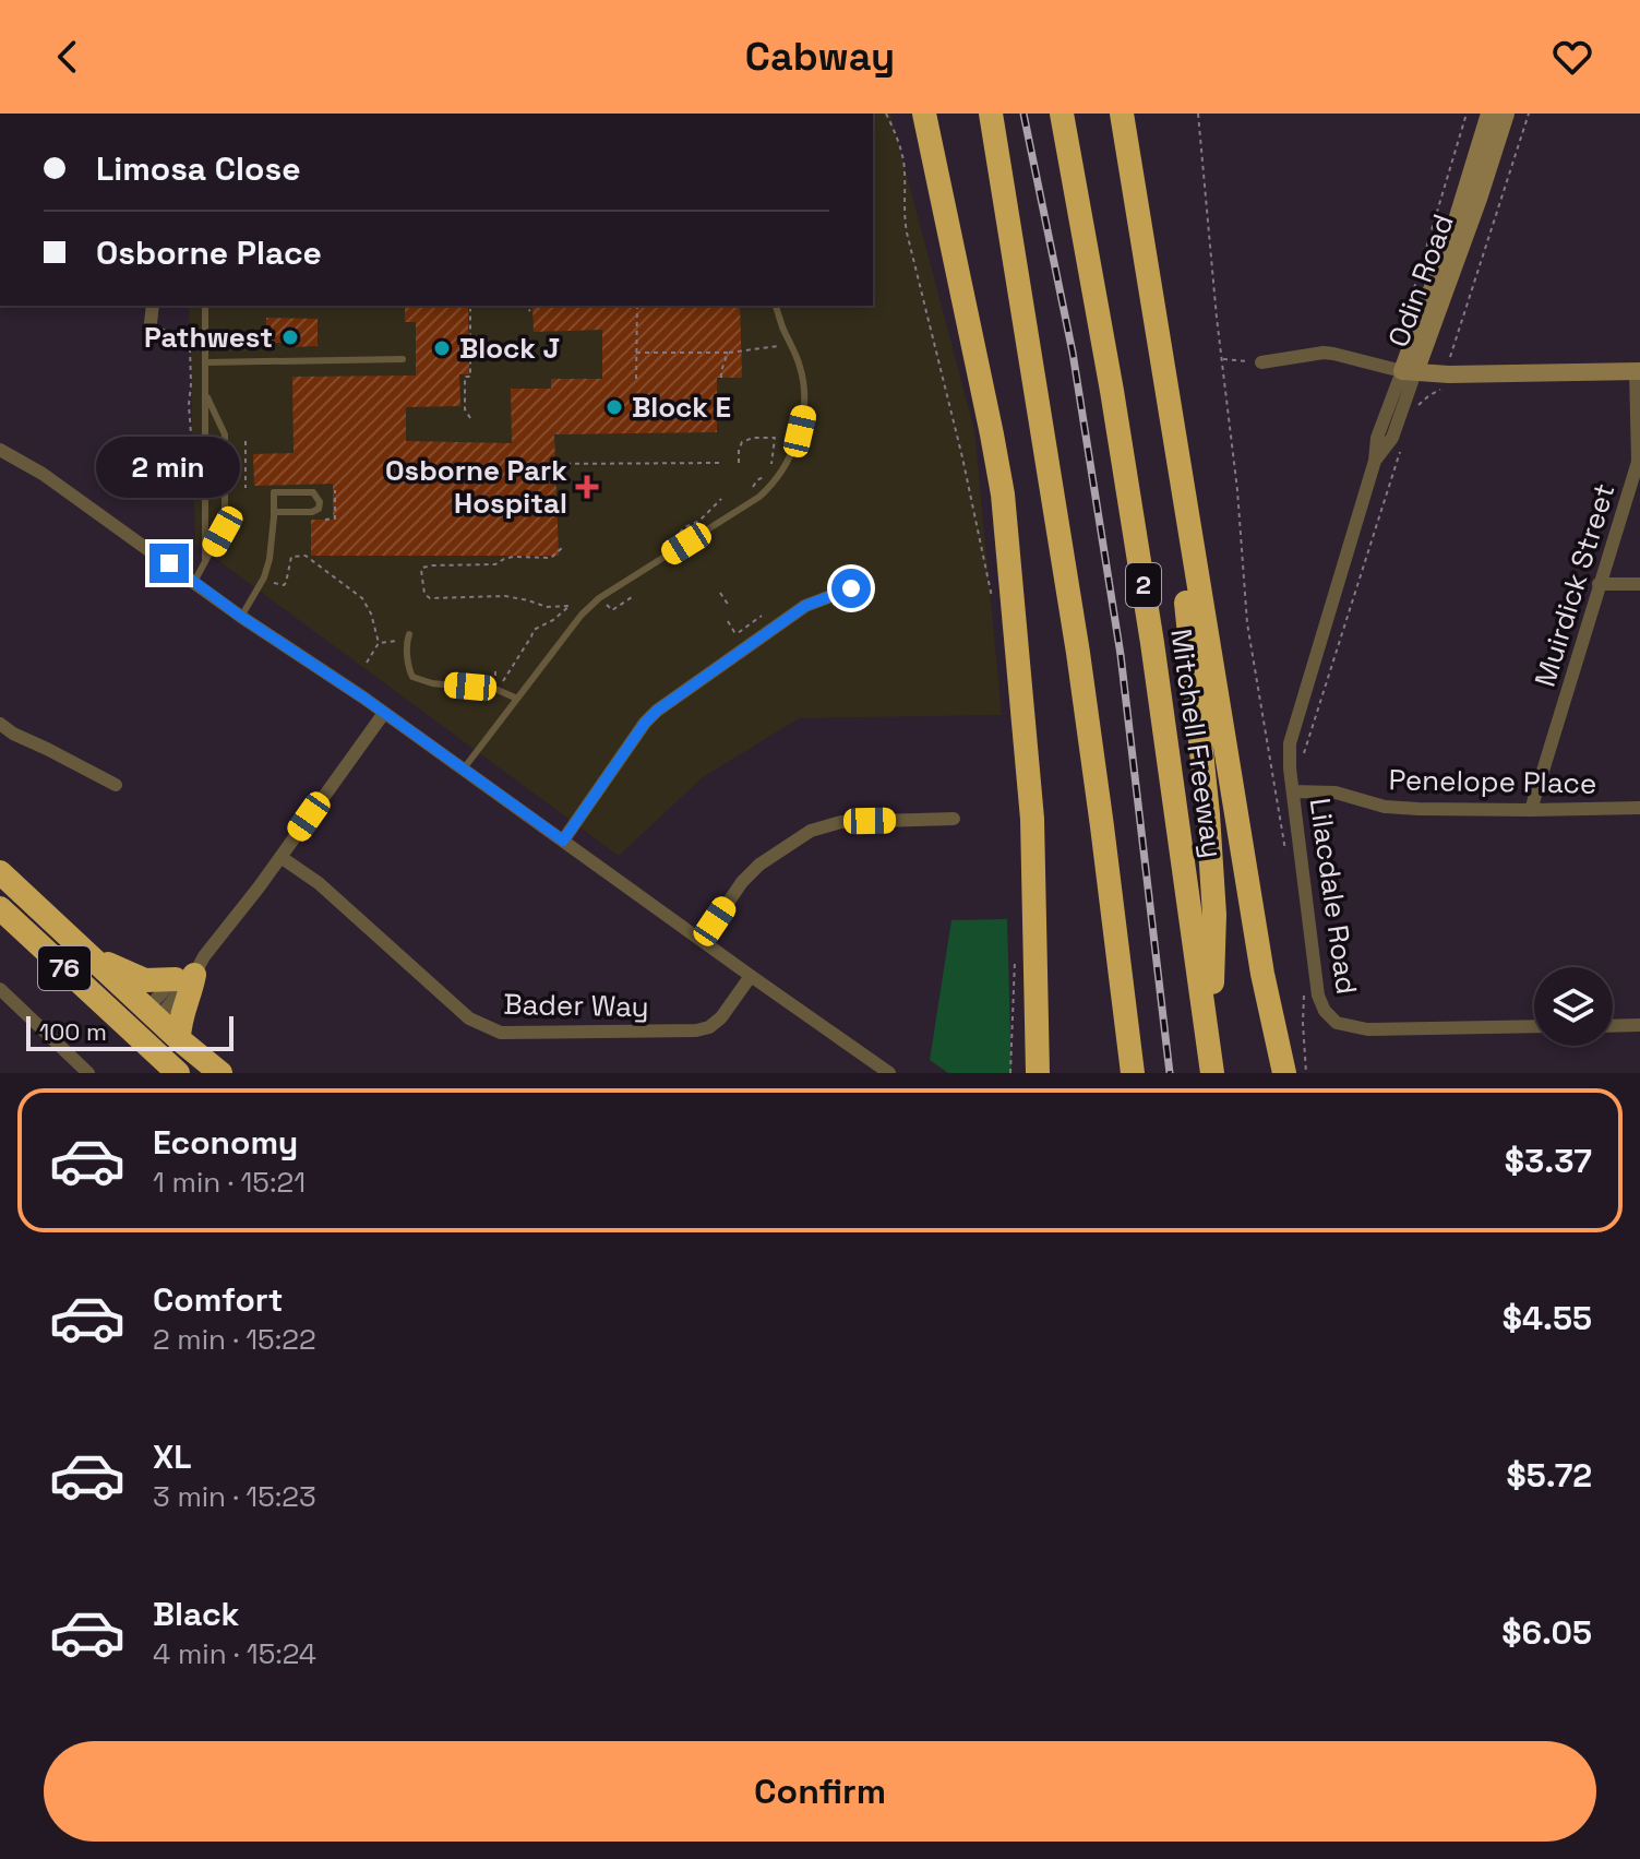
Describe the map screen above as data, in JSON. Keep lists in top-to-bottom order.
{
  "streets": {
    "highway": ["2", "Mitchell Freeway", "76"],
    "street": [
      "Odin Road",
      "Muirdick Street",
      "Penelope Place",
      "Lilacdale Road",
      "Bader Way"
    ]
  },
  "crossings": [
    ["Odin Road", "Lilacdale Road"],
    ["Muirdick Street", "Penelope Place"],
    ["Penelope Place", "Lilacdale Road"]
  ],
  "places": {
    "other": ["Pathwest", "Block J", "Block E"],
    "health": ["Osborne Park Hospital"]
  },
  "scale_bar": "100 m",
  "page": {
    "header": "Cabway",
    "banner": ["Limosa Close", "Osborne Place"],
    "bubble": "2 min",
    "scale": "100 m",
    "list": [
      {
        "name": "Economy",
        "note": "1 min · 15:21",
        "value": "$3.37"
      },
      {
        "name": "Comfort",
        "note": "2 min · 15:22",
        "value": "$4.55"
      },
      {
        "name": "XL",
        "note": "3 min · 15:23",
        "value": "$5.72"
      },
      {
        "name": "Black",
        "note": "4 min · 15:24",
        "value": "$6.05"
      }
    ],
    "buttons": "Confirm"
  }
}
